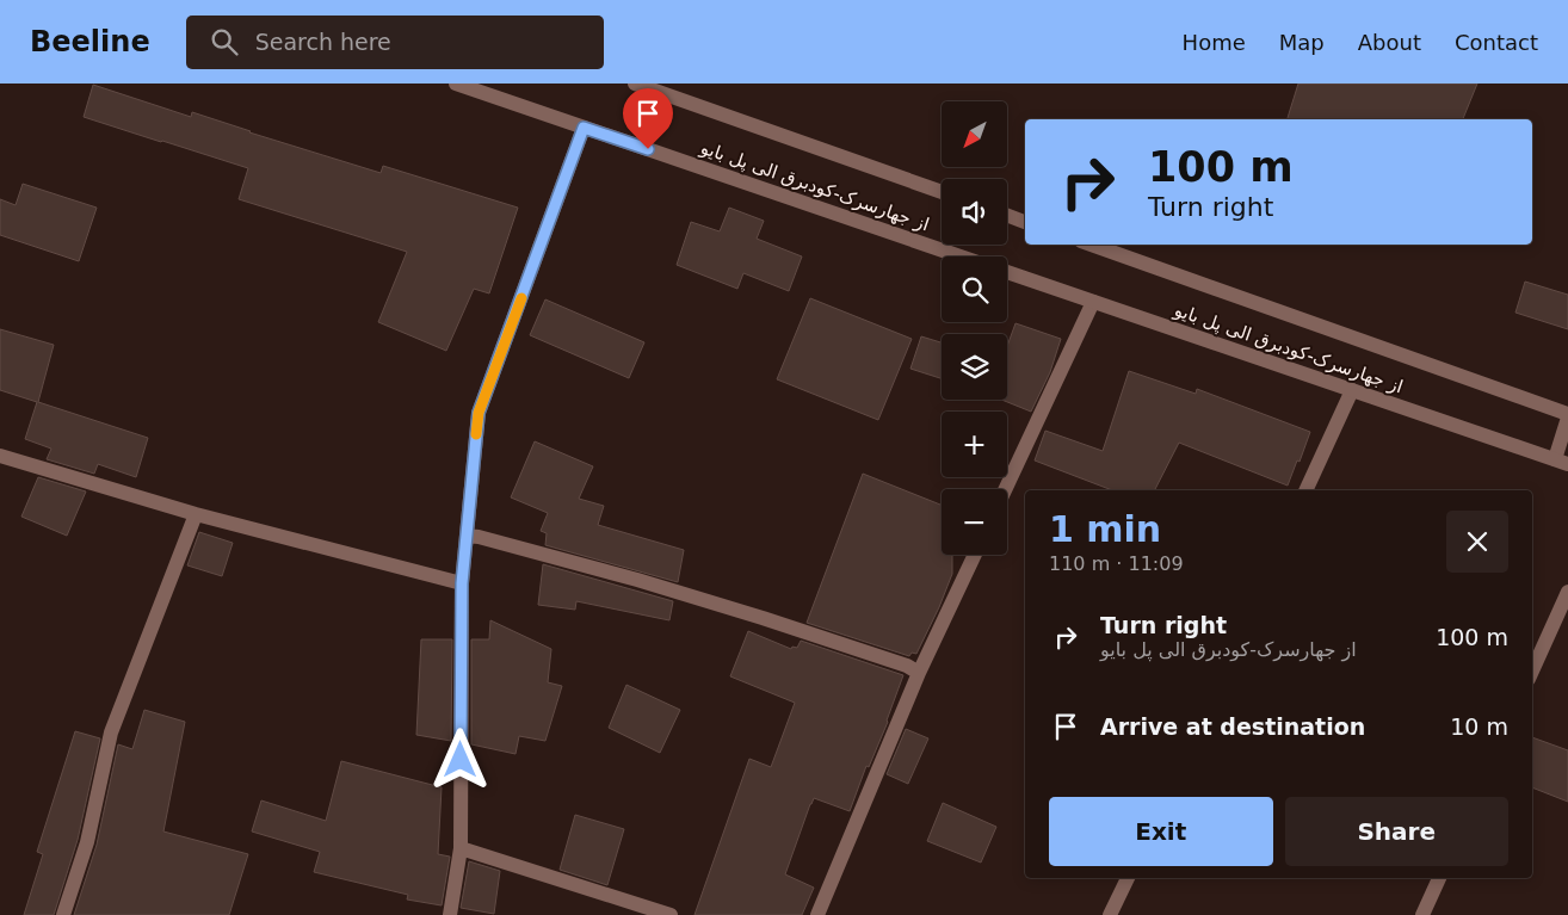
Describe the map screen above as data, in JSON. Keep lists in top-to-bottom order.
{
  "streets": {
    "street": ["از جهارسرک-کودبرق الی پل بایو"]
  },
  "north": "bottom left",
  "page": {
    "header": "Beeline",
    "search": "Search here",
    "nav": [
      "Home",
      "Map",
      "About",
      "Contact"
    ],
    "map_buttons": ["+", "−"],
    "turn": ["100 m", "Turn right"],
    "heading": ["1 min", "110 m · 11:09"],
    "list": [
      {
        "name": "Turn right",
        "note": "از جهارسرک-کودبرق الی پل بایو",
        "value": "100 m"
      },
      {
        "name": "Arrive at destination",
        "value": "10 m"
      }
    ],
    "buttons": ["Exit", "Share"]
  }
}
